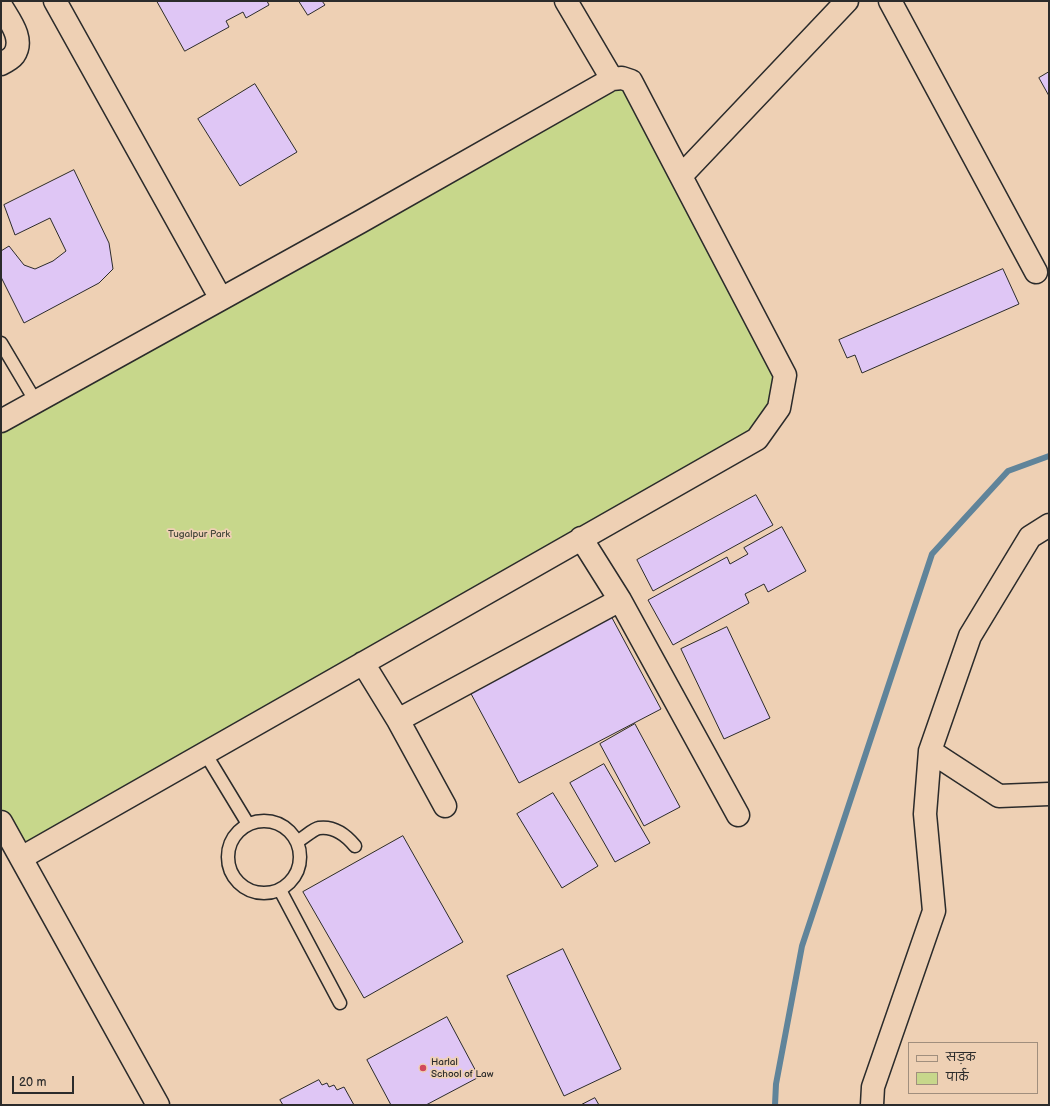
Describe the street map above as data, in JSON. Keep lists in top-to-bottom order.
{
  "parks": ["Tugalpur Park"],
  "places": ["Harlal School of Law"],
  "legend": ["सड़क", "पार्क"],
  "scale_bar": "20 m"
}
